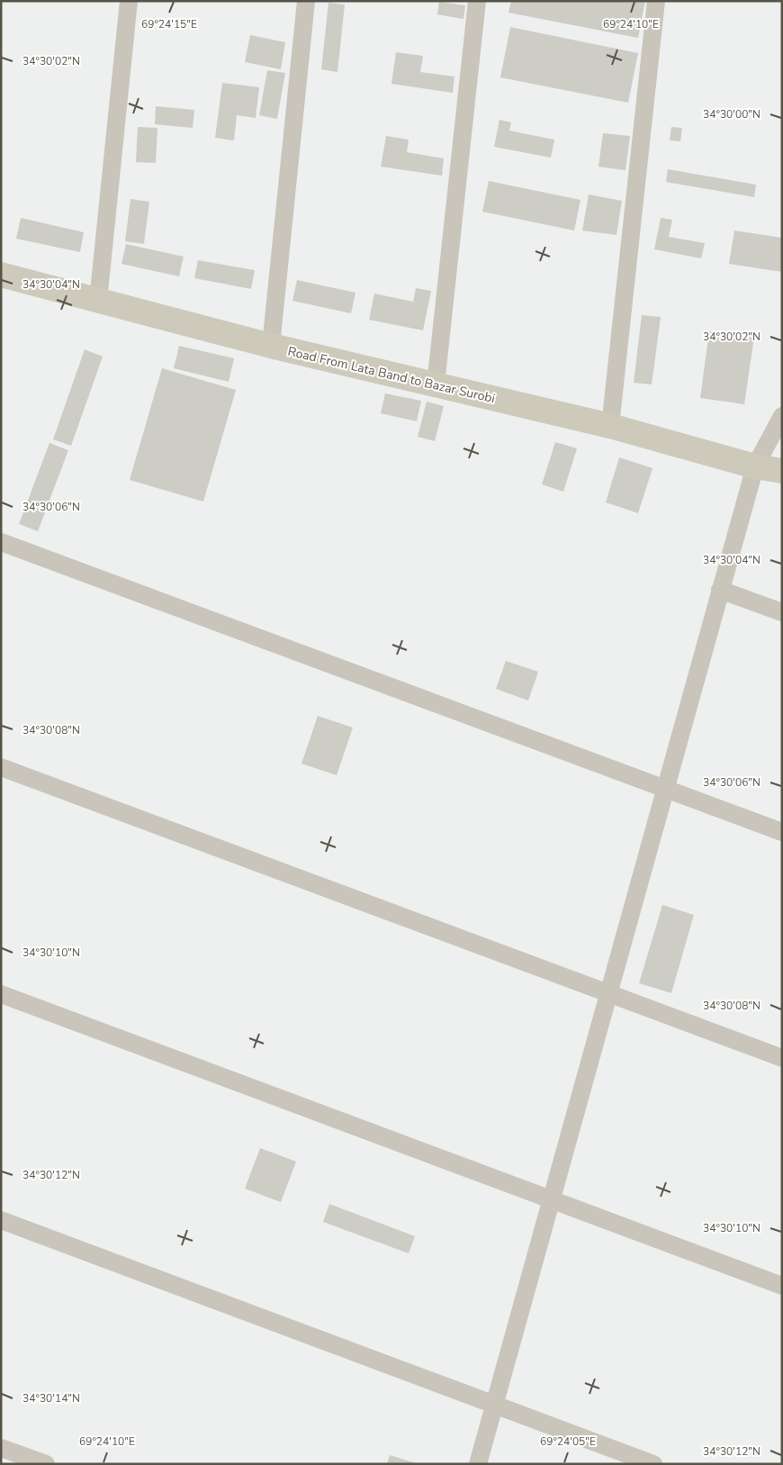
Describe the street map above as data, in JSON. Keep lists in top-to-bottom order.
{
  "streets": {
    "main road": ["Road From Lata Band to Bazar Surobi"]
  },
  "coordinates": [
    "69°24'10\"E",
    "69°24'15\"E",
    "34°30'02\"N",
    "34°30'00\"N",
    "34°30'04\"N",
    "34°30'06\"N",
    "34°30'08\"N",
    "34°30'10\"N",
    "34°30'12\"N",
    "34°30'14\"N",
    "69°24'05\"E"
  ]
}
